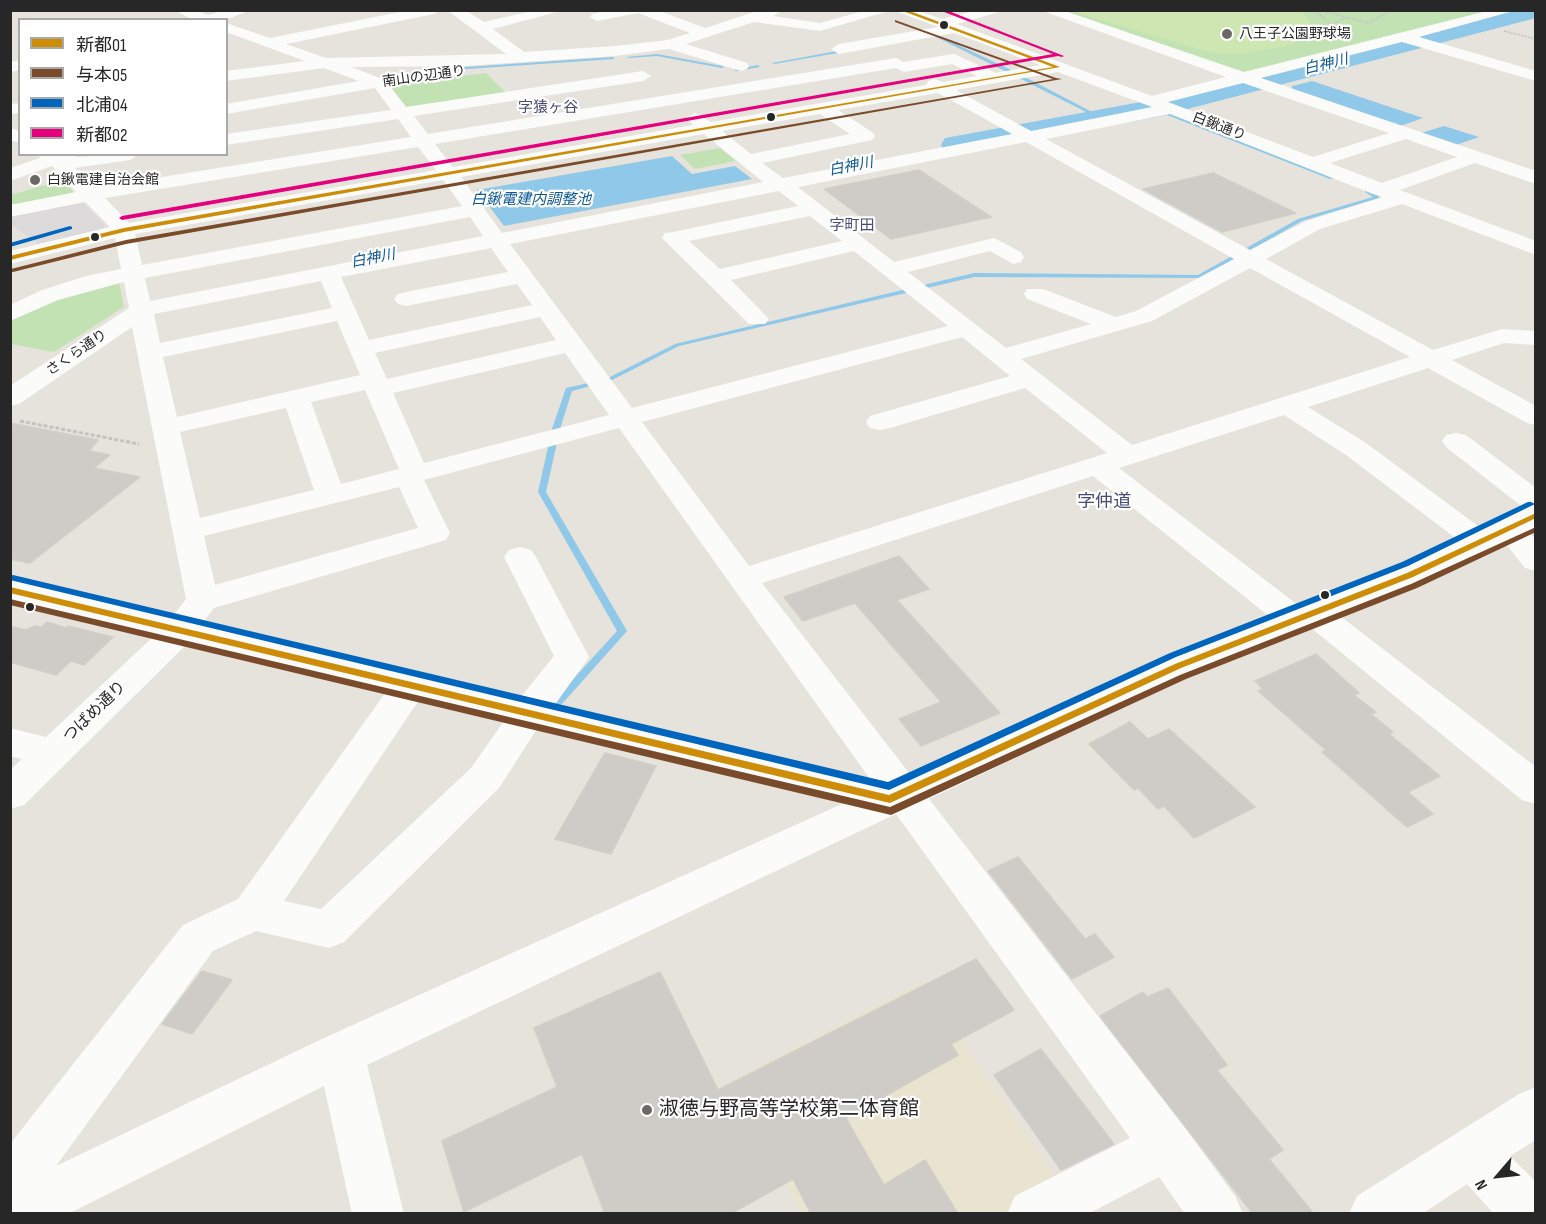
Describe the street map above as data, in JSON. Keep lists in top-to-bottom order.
{
  "streets": {
    "street": [
      "南山の辺通り",
      "白鍬通り",
      "さくら通り",
      "つばめ通り"
    ]
  },
  "districts": ["字猿ヶ谷", "字町田", "字仲道"],
  "water": ["白神川", "白鍬電建内調整池"],
  "places": ["八王子公園野球場", "白鍬電建自治会館", "淑徳与野高等学校第二体育館"],
  "lines": [
    "transit line 新都01",
    "transit line 新都02",
    "transit line 与本05",
    "transit line 北浦04"
  ],
  "legend": [
    "新都01",
    "与本05",
    "北浦04",
    "新都02"
  ],
  "north": "bottom left"
}
